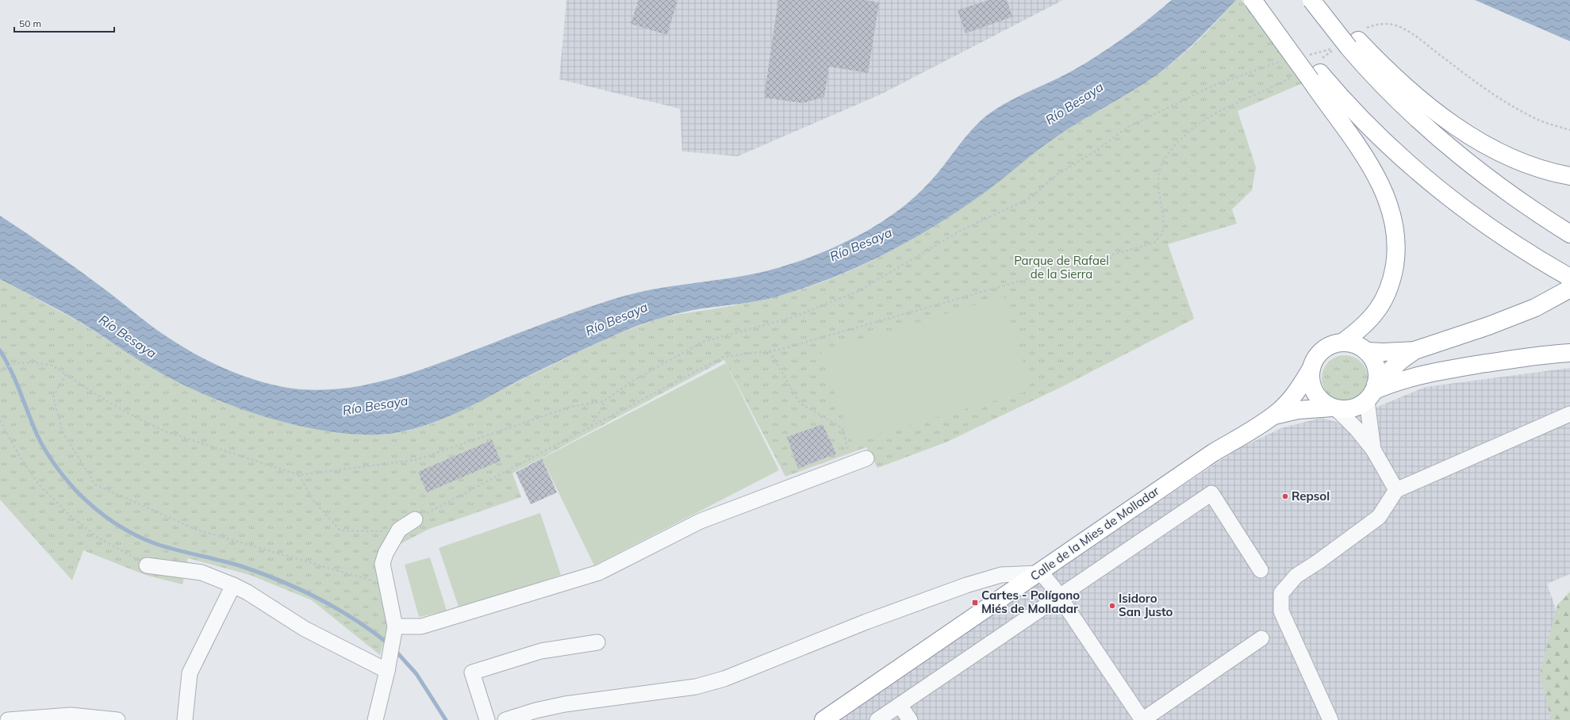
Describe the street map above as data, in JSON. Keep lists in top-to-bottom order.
{
  "streets": {
    "highway": ["Calle de la Mies de Molladar"]
  },
  "water": ["Río Besaya"],
  "parks": ["Parque de Rafael de la Sierra"],
  "places": {
    "other": ["Repsol", "Isidoro San Justo"],
    "transit": ["Cartes - Polígono Miés de Molladar"]
  },
  "scale_bar": "50 m"
}
